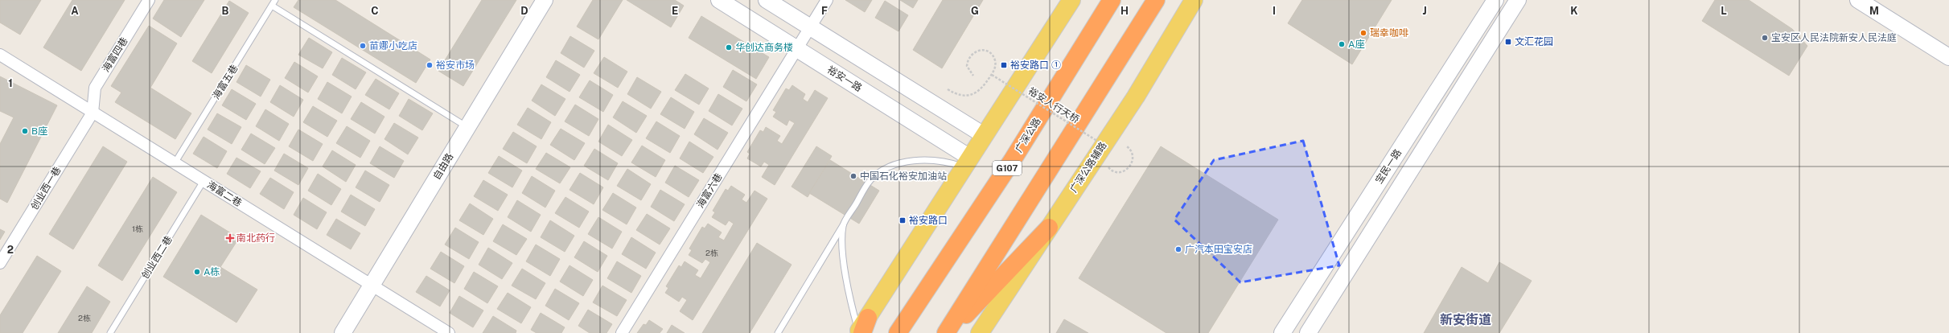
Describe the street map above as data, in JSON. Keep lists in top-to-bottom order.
{
  "streets": {
    "highway": ["广深公路", "G107"],
    "main road": [
      "裕安一路",
      "自由路",
      "宝民一路",
      "广深公路辅路"
    ],
    "street": [
      "海富四巷",
      "创业西一巷",
      "海富六巷",
      "海富二巷"
    ],
    "lane": ["海富五巷", "创业西二巷"],
    "path": ["裕安人行天桥"]
  },
  "crossings": [
    ["海富四巷", "创业西一巷"],
    ["海富四巷", "海富二巷"],
    ["裕安一路", "海富六巷"],
    ["海富五巷", "海富二巷"],
    ["自由路", "海富二巷"],
    ["创业西一巷", "海富二巷"],
    ["海富二巷", "创业西二巷"]
  ],
  "districts": ["新安街道"],
  "places": {
    "other": [
      "瑞幸咖啡",
      "宝安区人民法院新安人民法庭",
      "A座",
      "苗娜小吃店",
      "华创达商务楼",
      "裕安市场",
      "B座",
      "中国石化裕安加油站",
      "广汽本田宝安店",
      "A栋"
    ],
    "transit": ["文汇花园", "裕安路口 ①", "裕安路口"],
    "health": ["南北药行"]
  },
  "house_numbers": ["1栋", "2栋", "2栋"],
  "grid": {
    "columns": [
      "A",
      "B",
      "C",
      "D",
      "E",
      "F",
      "G",
      "H",
      "I",
      "J",
      "K",
      "L",
      "M"
    ],
    "rows": ["1", "2"]
  }
}
